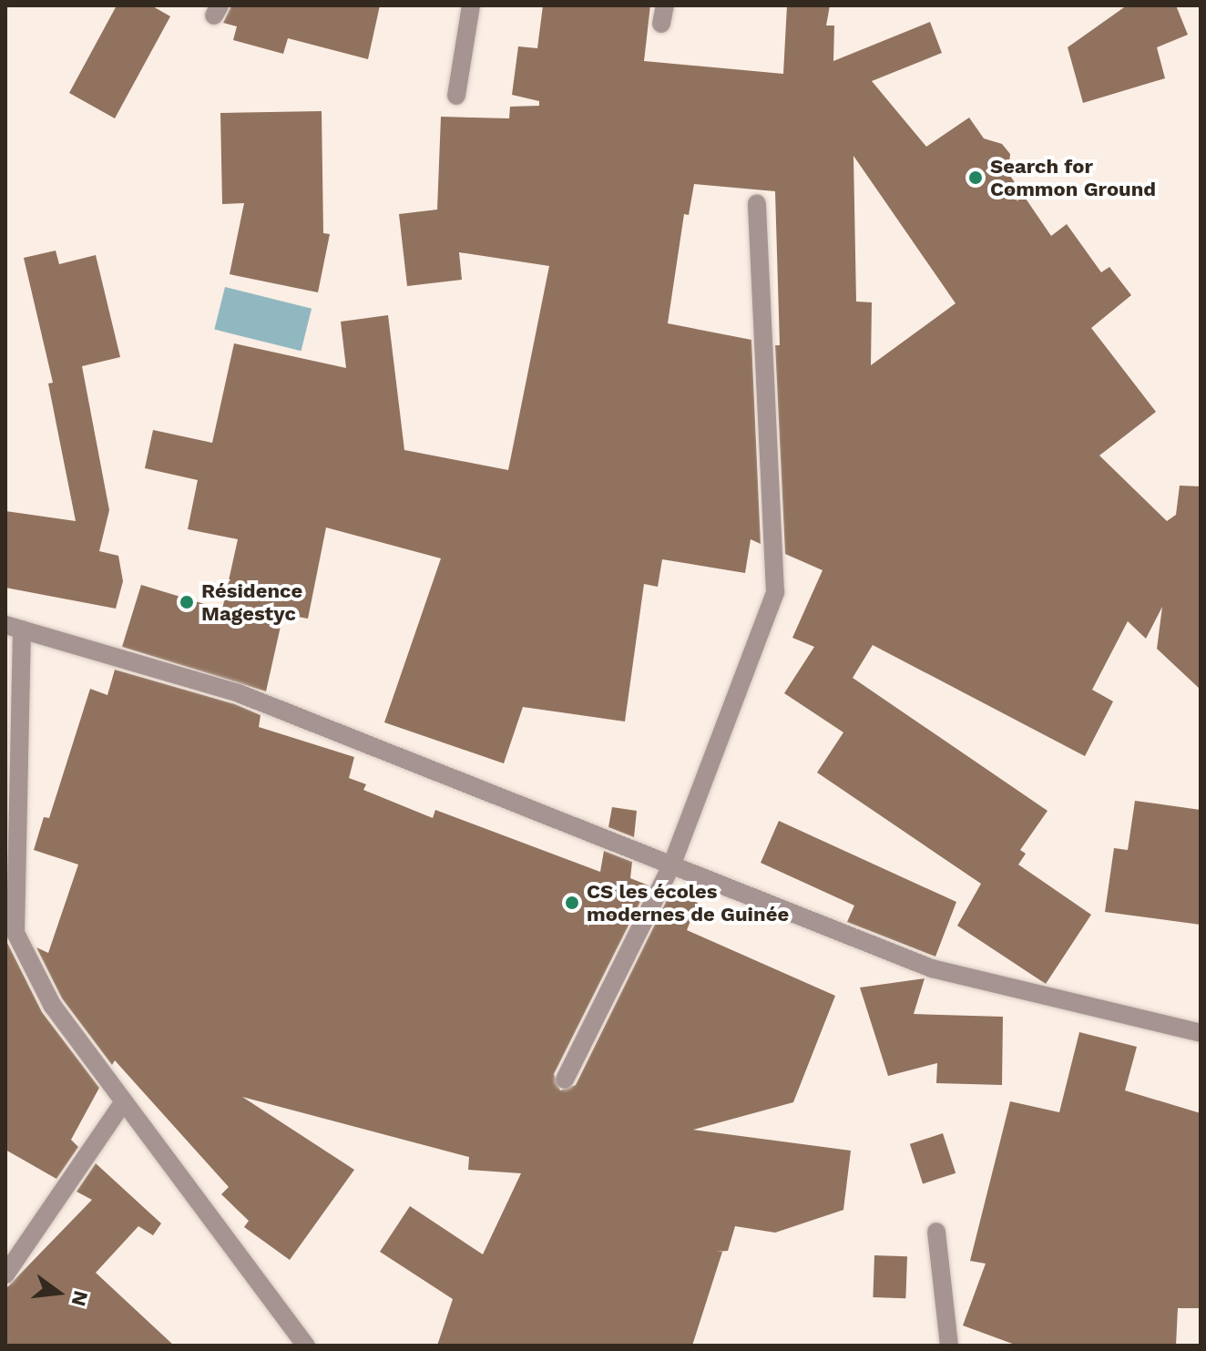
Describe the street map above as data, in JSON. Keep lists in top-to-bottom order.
{
  "places": ["Search for Common Ground", "Résidence Magestyc", "CS les écoles modernes de Guinée"],
  "north": "right"
}
